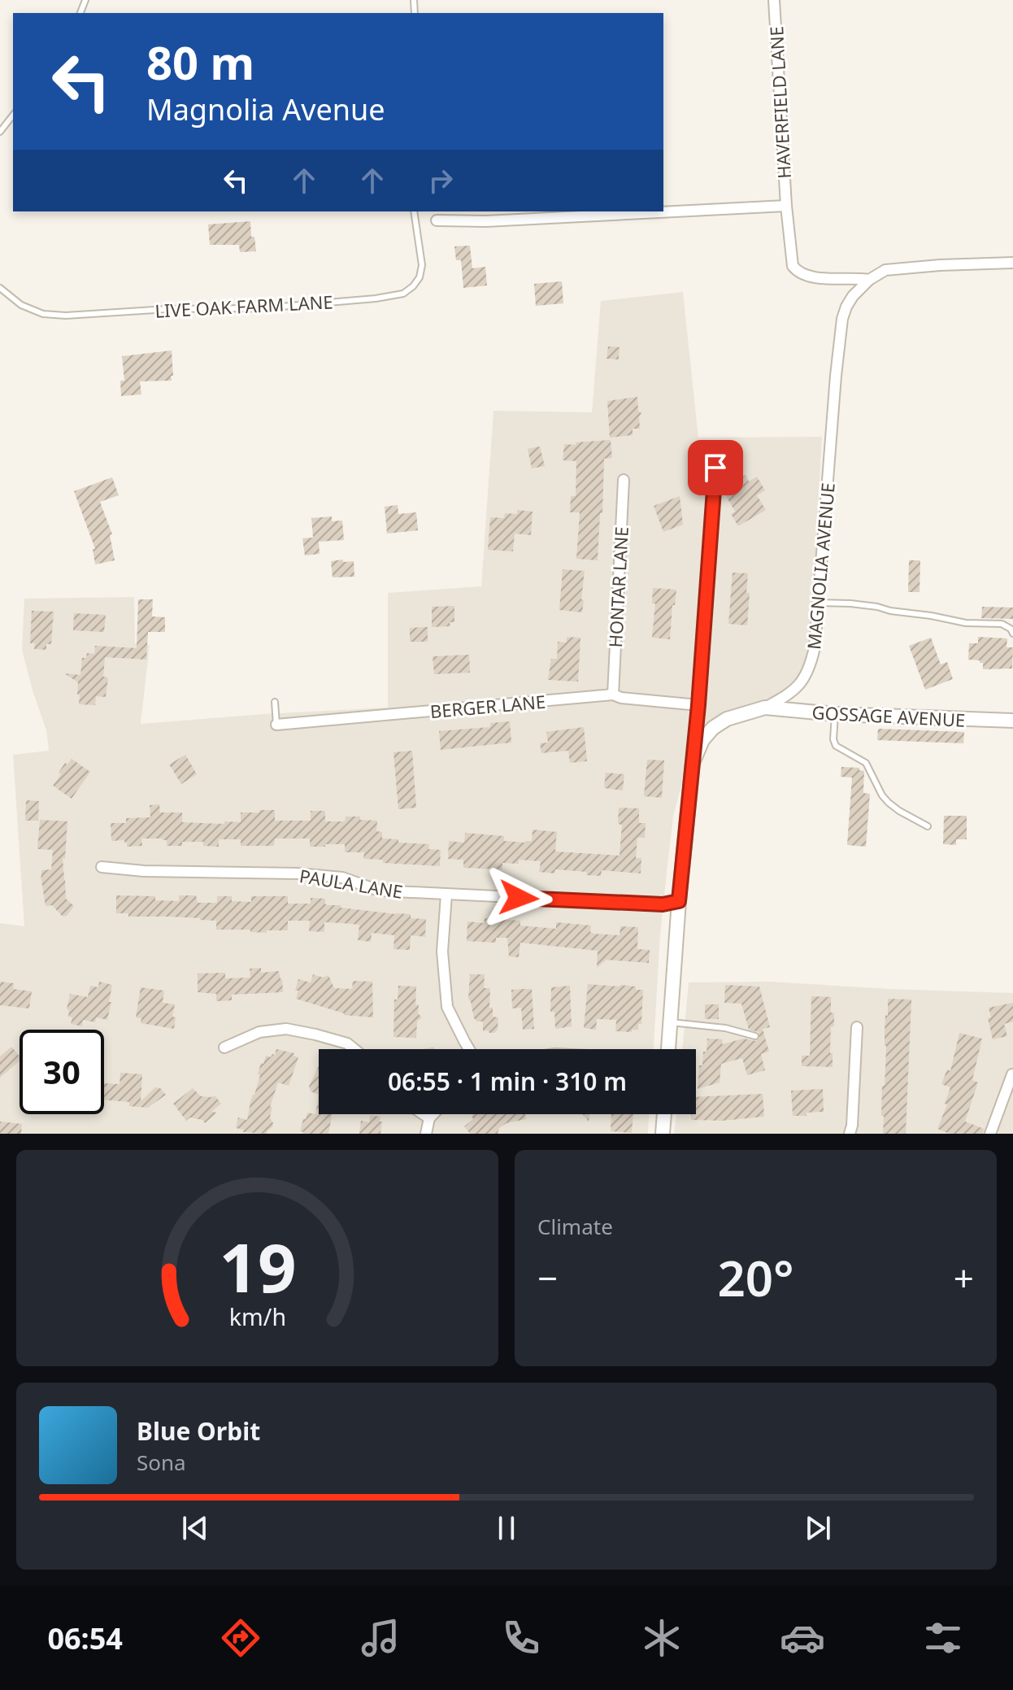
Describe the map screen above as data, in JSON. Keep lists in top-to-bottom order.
{
  "streets": {
    "street": [
      "HAVERFIELD LANE",
      "MAGNOLIA AVENUE",
      "HONTAR LANE",
      "BERGER LANE",
      "GOSSAGE AVENUE",
      "PAULA LANE"
    ],
    "lane": ["LIVE OAK FARM LANE"]
  },
  "crossings": [
    ["HAVERFIELD LANE", "MAGNOLIA AVENUE"],
    ["MAGNOLIA AVENUE", "GOSSAGE AVENUE"],
    ["MAGNOLIA AVENUE", "PAULA LANE"],
    ["HONTAR LANE", "BERGER LANE"]
  ],
  "page": {
    "turn": ["80 m", "Magnolia Avenue"],
    "limit": "30",
    "trip": "06:55 · 1 min · 310 m",
    "tile": "Climate",
    "heat": ["−", "20°", "+"],
    "song": ["Blue Orbit", "Sona"],
    "tabs": "06:54",
    "gauge": ["19", "km/h"]
  }
}
